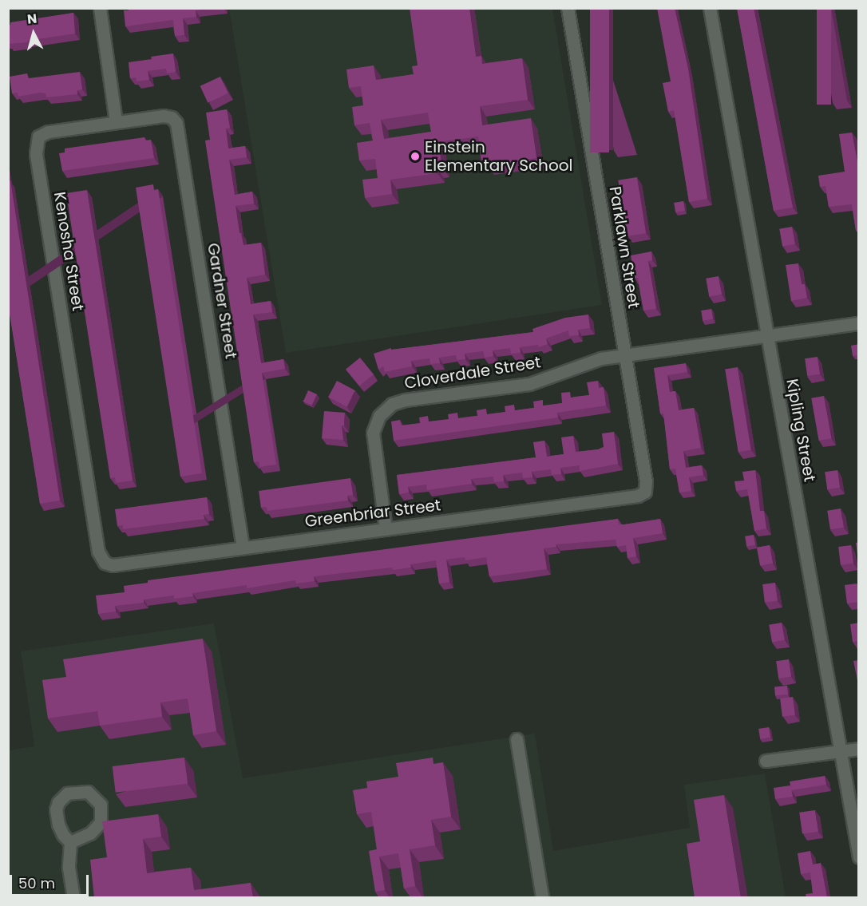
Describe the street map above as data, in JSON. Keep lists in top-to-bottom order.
{
  "streets": {
    "street": [
      "Parklawn Street",
      "Kenosha Street",
      "Gardner Street",
      "Cloverdale Street",
      "Kipling Street",
      "Greenbriar Street"
    ]
  },
  "crossings": [
    ["Parklawn Street", "Cloverdale Street"],
    ["Parklawn Street", "Greenbriar Street"],
    ["Kenosha Street", "Gardner Street"],
    ["Kenosha Street", "Greenbriar Street"],
    ["Gardner Street", "Greenbriar Street"],
    ["Cloverdale Street", "Kipling Street"],
    ["Cloverdale Street", "Greenbriar Street"]
  ],
  "places": ["Einstein Elementary School"],
  "scale_bar": "50 m",
  "north": "top"
}
